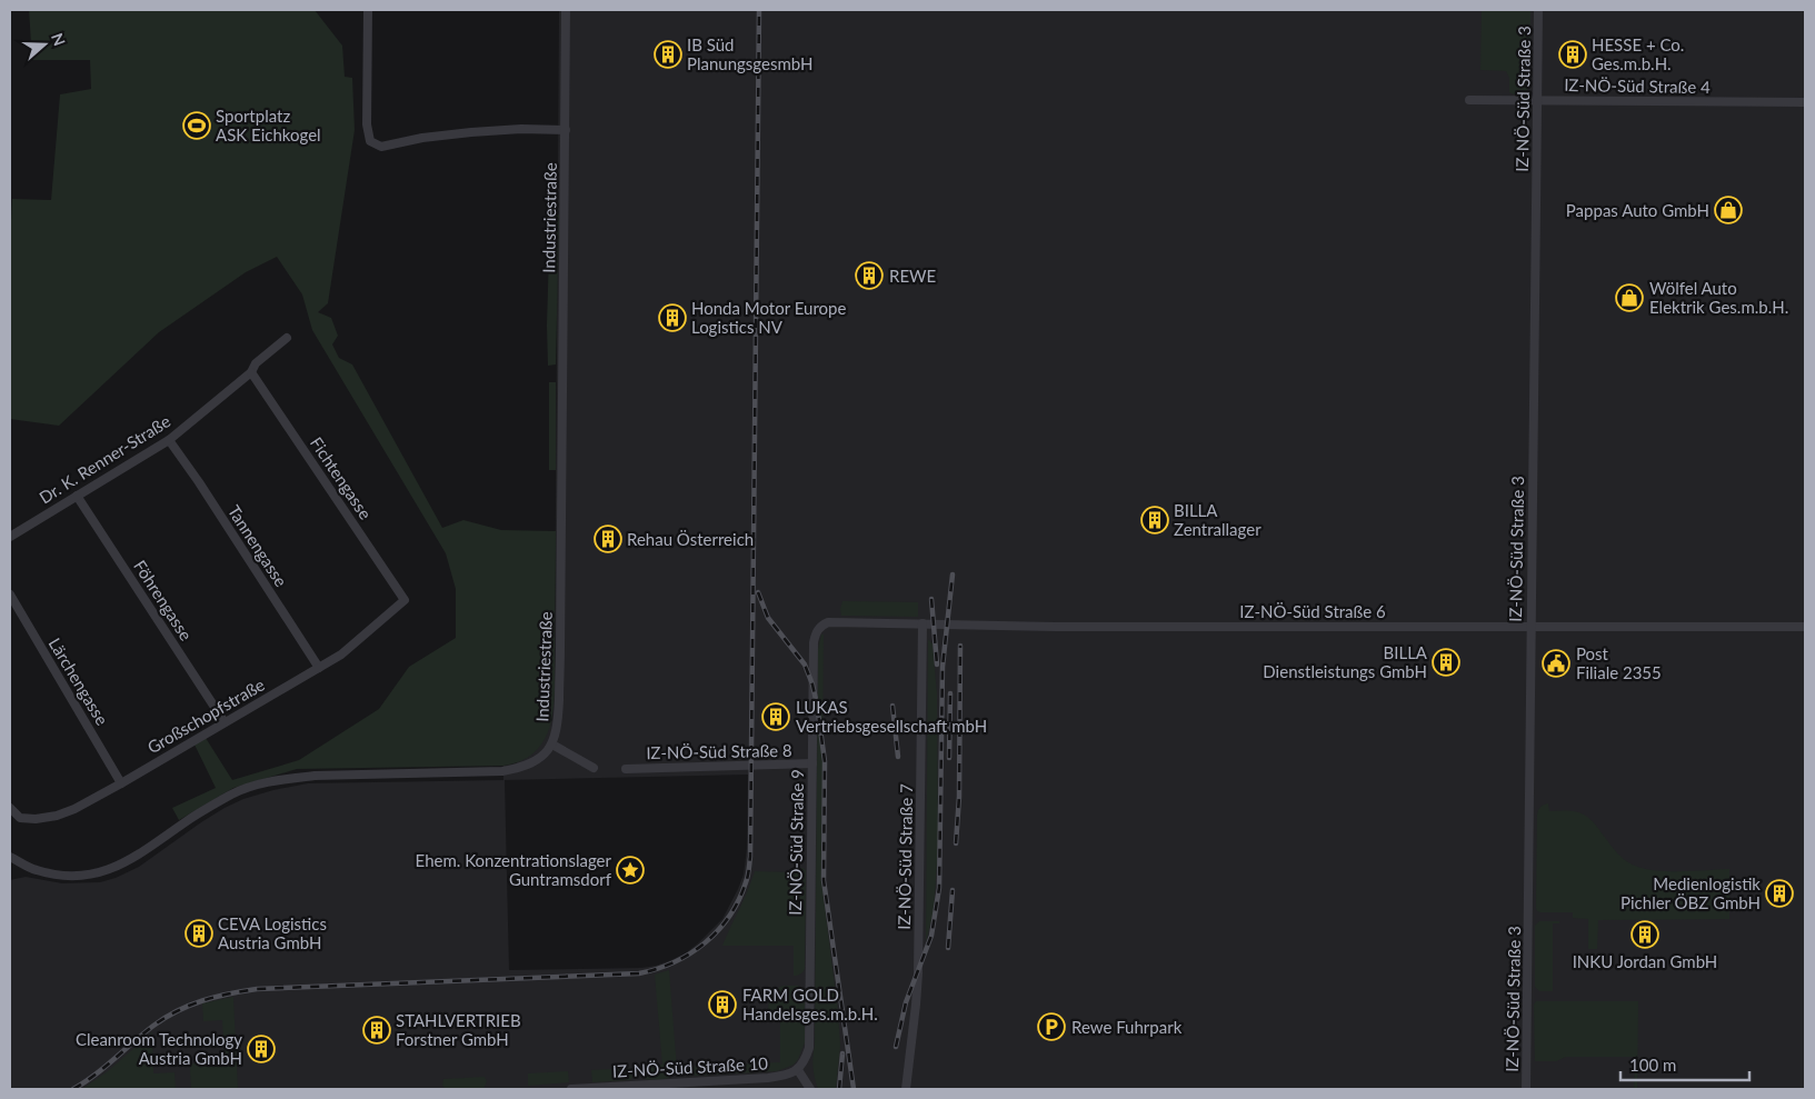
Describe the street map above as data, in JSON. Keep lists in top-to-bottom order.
{
  "streets": {
    "street": [
      "IZ-NÖ-Süd Straße 4",
      "IZ-NÖ-Süd Straße 3",
      "Industriestraße",
      "Dr. K. Renner-Straße",
      "Fichtengasse",
      "Tannengasse",
      "Föhrengasse",
      "IZ-NÖ-Süd Straße 6",
      "Lärchengasse",
      "Großschopfstraße",
      "IZ-NÖ-Süd Straße 8",
      "IZ-NÖ-Süd Straße 9",
      "IZ-NÖ-Süd Straße 7",
      "IZ-NÖ-Süd Straße 10"
    ]
  },
  "crossings": [
    ["IZ-NÖ-Süd Straße 4", "IZ-NÖ-Süd Straße 3"],
    ["IZ-NÖ-Süd Straße 3", "IZ-NÖ-Süd Straße 6"],
    ["Dr. K. Renner-Straße", "Fichtengasse"],
    ["Dr. K. Renner-Straße", "Tannengasse"],
    ["Dr. K. Renner-Straße", "Föhrengasse"],
    ["Fichtengasse", "Großschopfstraße"],
    ["Tannengasse", "Großschopfstraße"],
    ["Föhrengasse", "Großschopfstraße"],
    ["IZ-NÖ-Süd Straße 6", "IZ-NÖ-Süd Straße 9"],
    ["IZ-NÖ-Süd Straße 6", "IZ-NÖ-Süd Straße 7"],
    ["Lärchengasse", "Großschopfstraße"],
    ["IZ-NÖ-Süd Straße 8", "IZ-NÖ-Süd Straße 9"],
    ["IZ-NÖ-Süd Straße 9", "IZ-NÖ-Süd Straße 10"]
  ],
  "places": {
    "building": [
      "IB Süd PlanungsgesmbH",
      "HESSE + Co. Ges.m.b.H.",
      "REWE",
      "Honda Motor Europe Logistics NV",
      "BILLA Zentrallager",
      "Rehau Österreich",
      "BILLA Dienstleistungs GmbH",
      "LUKAS Vertriebsgesellschaft mbH",
      "Medienlogistik Pichler ÖBZ GmbH",
      "CEVA Logistics Austria GmbH",
      "INKU Jordan GmbH",
      "FARM GOLD Handelsges.m.b.H.",
      "STAHLVERTRIEB Forstner GmbH",
      "Cleanroom Technology Austria GmbH"
    ],
    "sports": ["Sportplatz ASK Eichkogel"],
    "shop": ["Pappas Auto GmbH", "Wölfel Auto Elektrik Ges.m.b.H."],
    "public building": ["Post Filiale 2355"],
    "place": ["Ehem. Konzentrationslager Guntramsdorf"],
    "parking": ["Rewe Fuhrpark"]
  },
  "scale_bar": "100 m",
  "north": "right"
}
